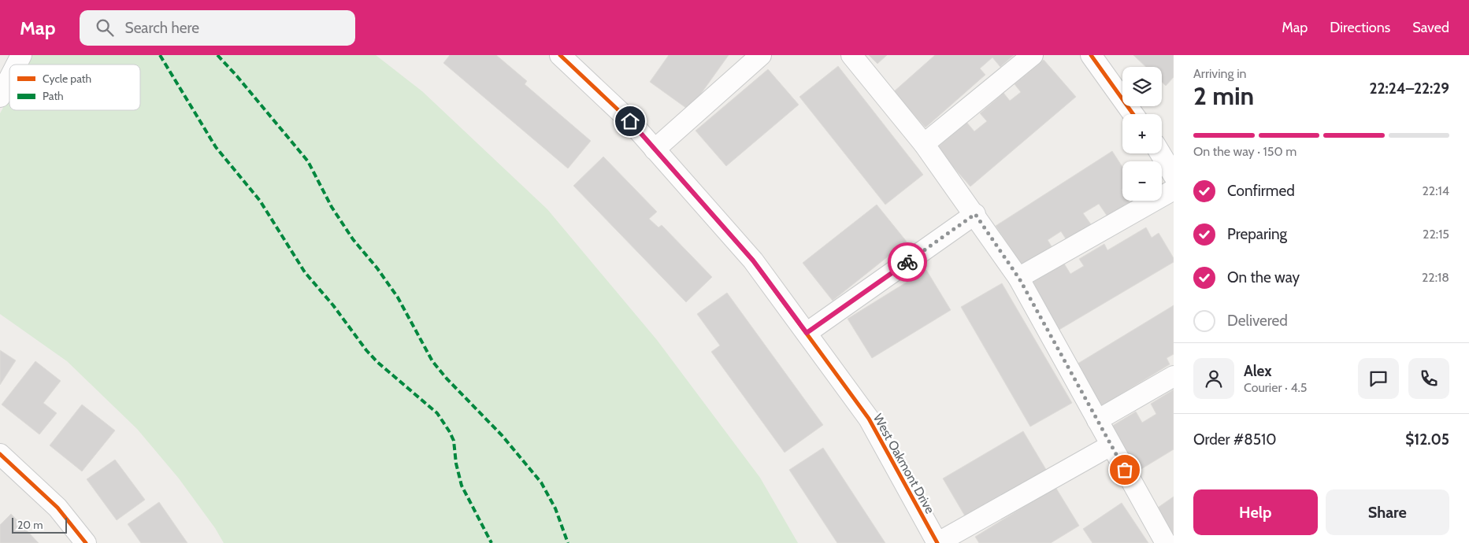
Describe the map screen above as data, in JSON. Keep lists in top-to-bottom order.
{
  "streets": {
    "street": ["West Oakmont Drive"]
  },
  "legend": ["Cycle path", "Path"],
  "scale_bar": "20 m",
  "page": {
    "header": "Map",
    "search": "Search here",
    "nav": ["Map", "Directions", "Saved"],
    "heading": ["2 min", "Arriving in", "22:24–22:29"],
    "panel": [
      "Alex",
      "Courier · 4.5",
      "Order #8510",
      "$12.05"
    ],
    "map_buttons": ["+", "−"],
    "bar": "On the way · 150 m",
    "list": [
      ["Confirmed", "22:14"],
      ["Preparing", "22:15"],
      ["On the way", "22:18"],
      "Delivered"
    ],
    "buttons": ["Help", "Share"],
    "scale": "20 m"
  }
}
